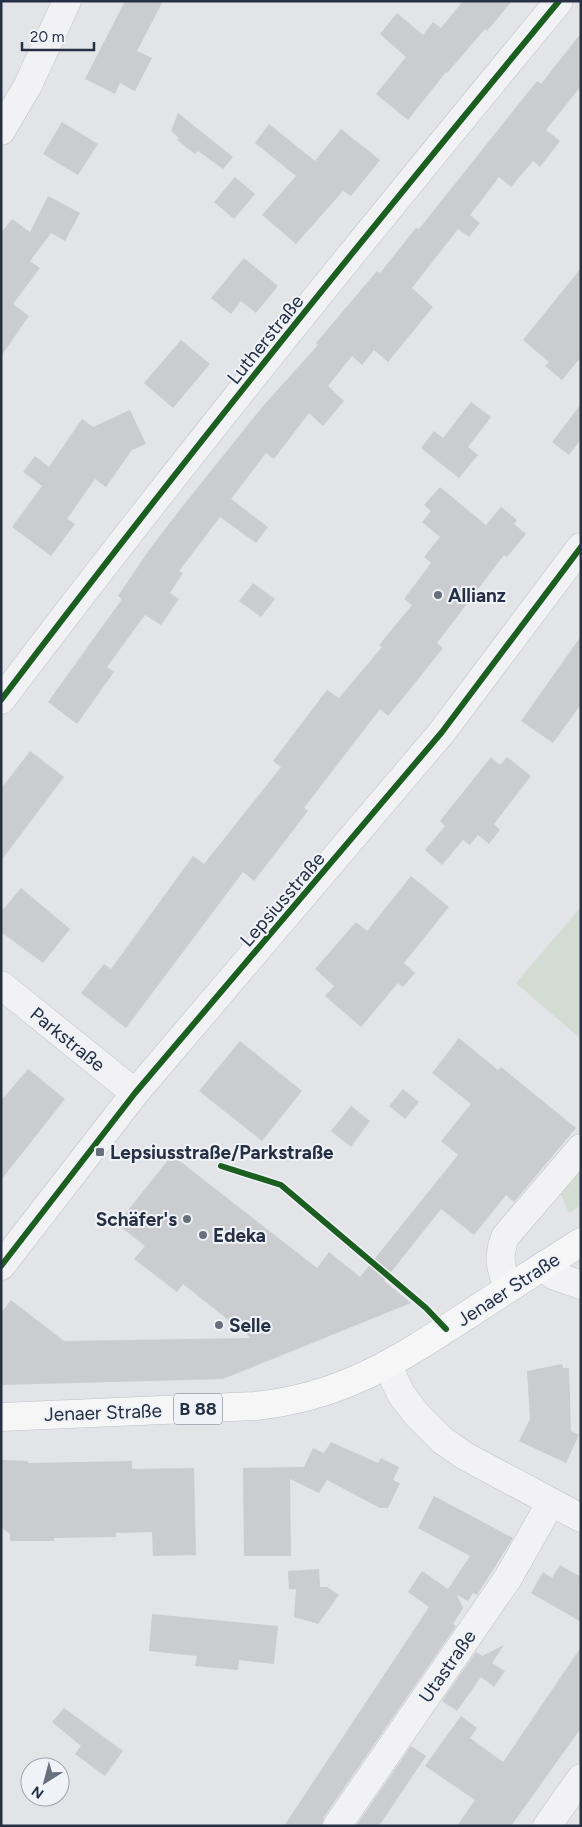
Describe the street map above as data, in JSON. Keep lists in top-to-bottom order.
{
  "streets": {
    "main road": ["Jenaer Straße", "B 88"],
    "street": [
      "Lutherstraße",
      "Lepsiusstraße",
      "Parkstraße",
      "Utastraße"
    ]
  },
  "crossings": [
    ["Lepsiusstraße", "Parkstraße"]
  ],
  "places": {
    "other": [
      "Allianz",
      "Schäfer's",
      "Edeka",
      "Selle"
    ],
    "transit": ["Lepsiusstraße/Parkstraße"]
  },
  "scale_bar": "20 m",
  "north": "bottom left"
}
